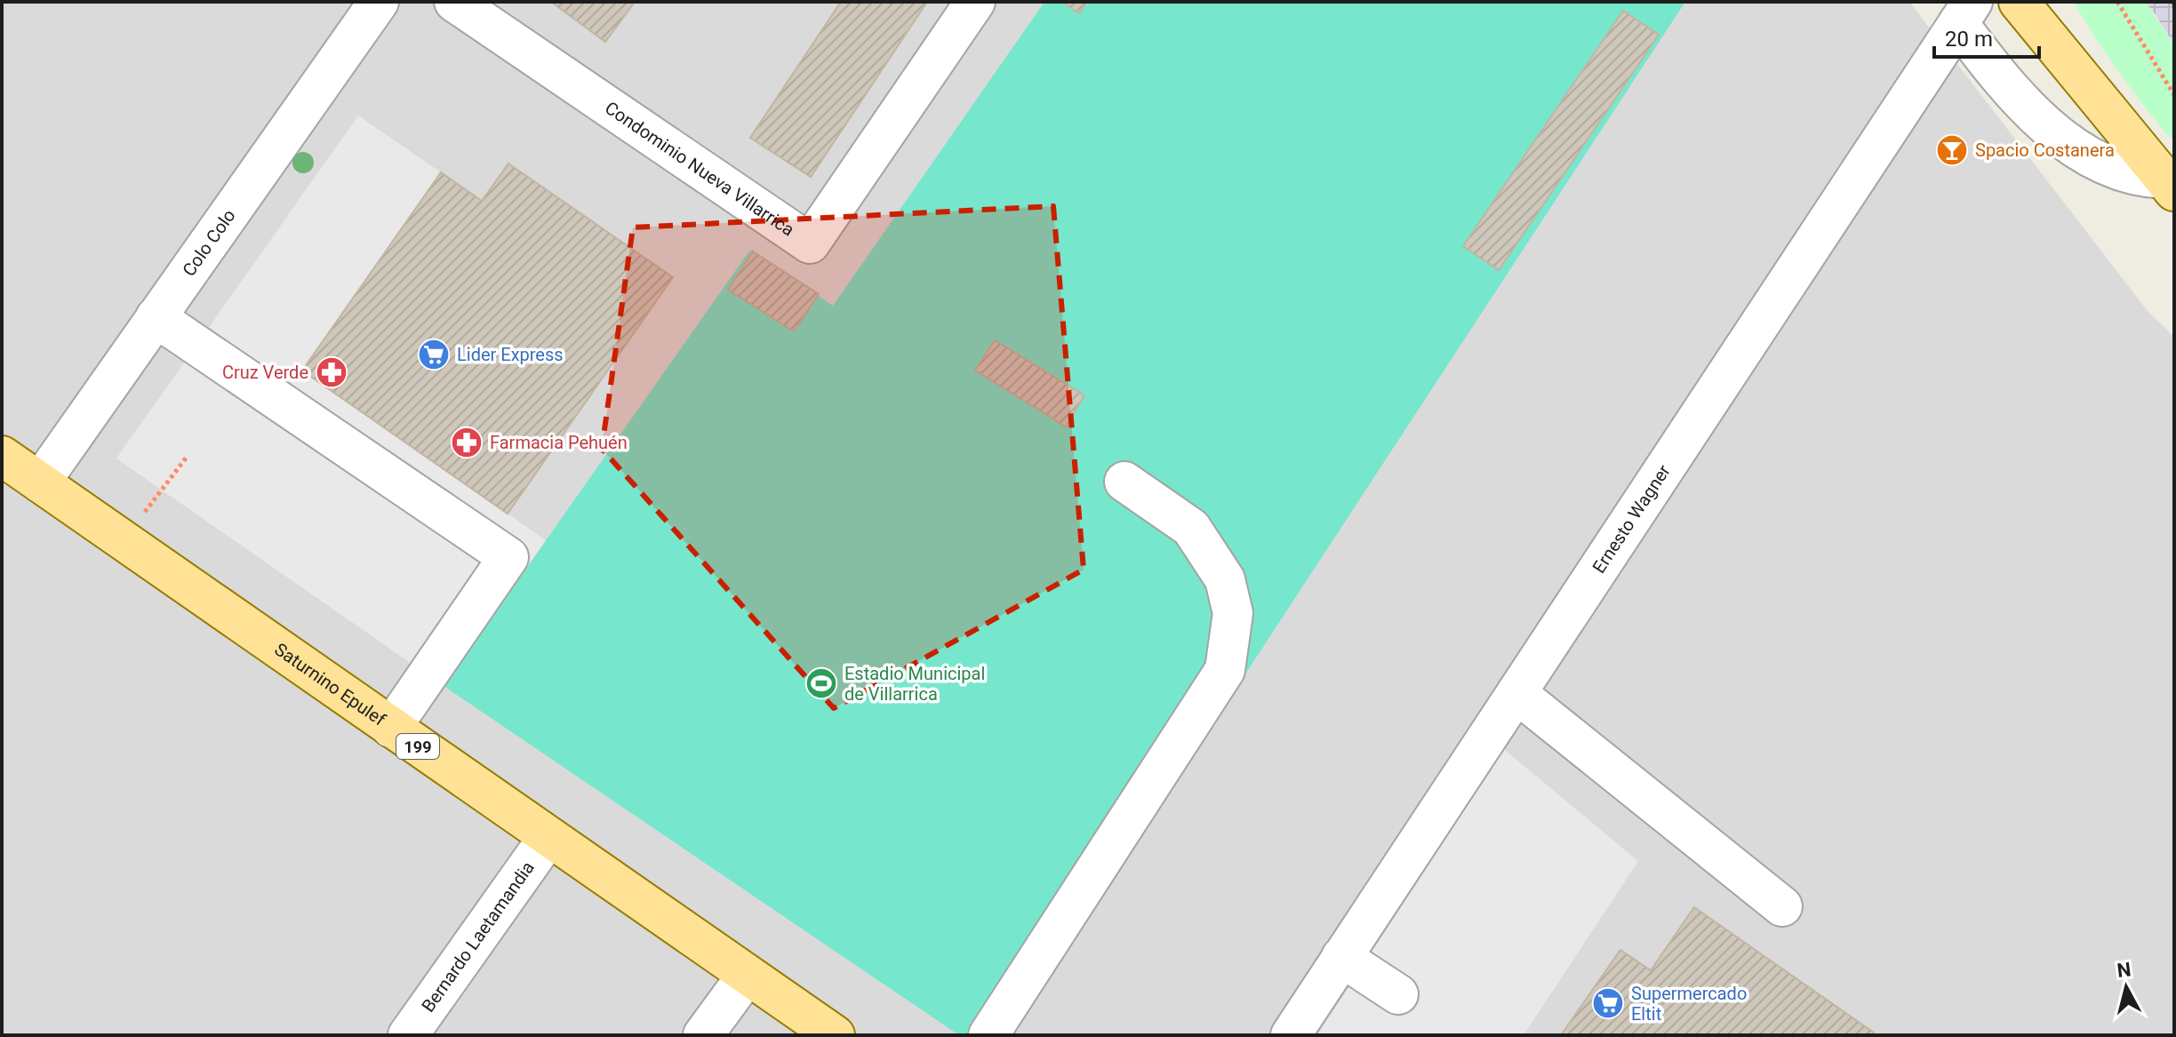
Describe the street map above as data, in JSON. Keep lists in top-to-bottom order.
{
  "streets": {
    "main road": ["Saturnino Epulef", "199"],
    "street": [
      "Condominio Nueva Villarrica",
      "Colo Colo",
      "Ernesto Wagner",
      "Bernardo Laetamandia"
    ]
  },
  "crossings": [
    ["Colo Colo", "Saturnino Epulef"],
    ["Saturnino Epulef", "Bernardo Laetamandia"]
  ],
  "places": {
    "bar": ["Spacio Costanera"],
    "supermarket": ["Lider Express", "Supermercado Eltit"],
    "pharmacy": ["Cruz Verde", "Farmacia Pehuén"],
    "sports": ["Estadio Municipal de Villarrica"]
  },
  "scale_bar": "20 m",
  "north": "top"
}
